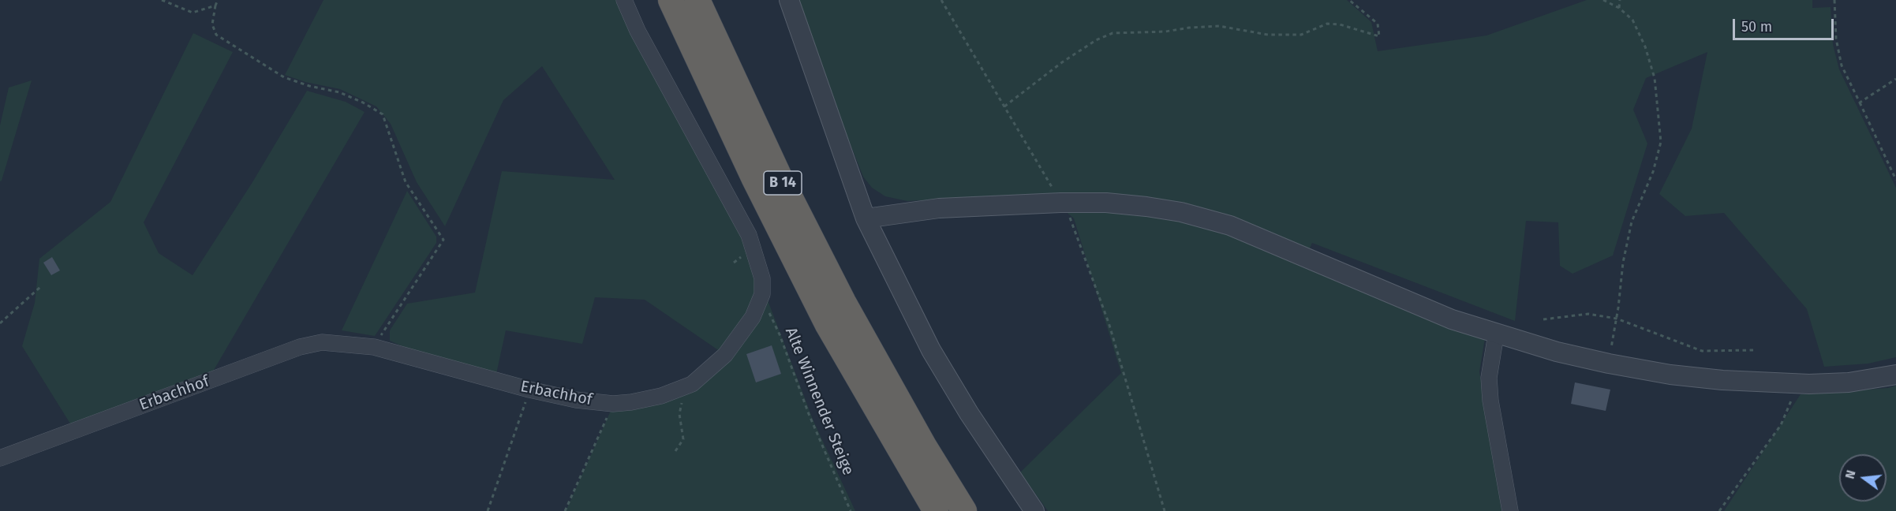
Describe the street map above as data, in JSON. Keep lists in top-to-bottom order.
{
  "streets": {
    "highway": ["B 14"],
    "street": ["Erbachhof"],
    "path": ["Alte Winnender Steige"]
  },
  "crossings": [
    ["Erbachhof", "Alte Winnender Steige"]
  ],
  "scale_bar": "50 m",
  "north": "left"
}
